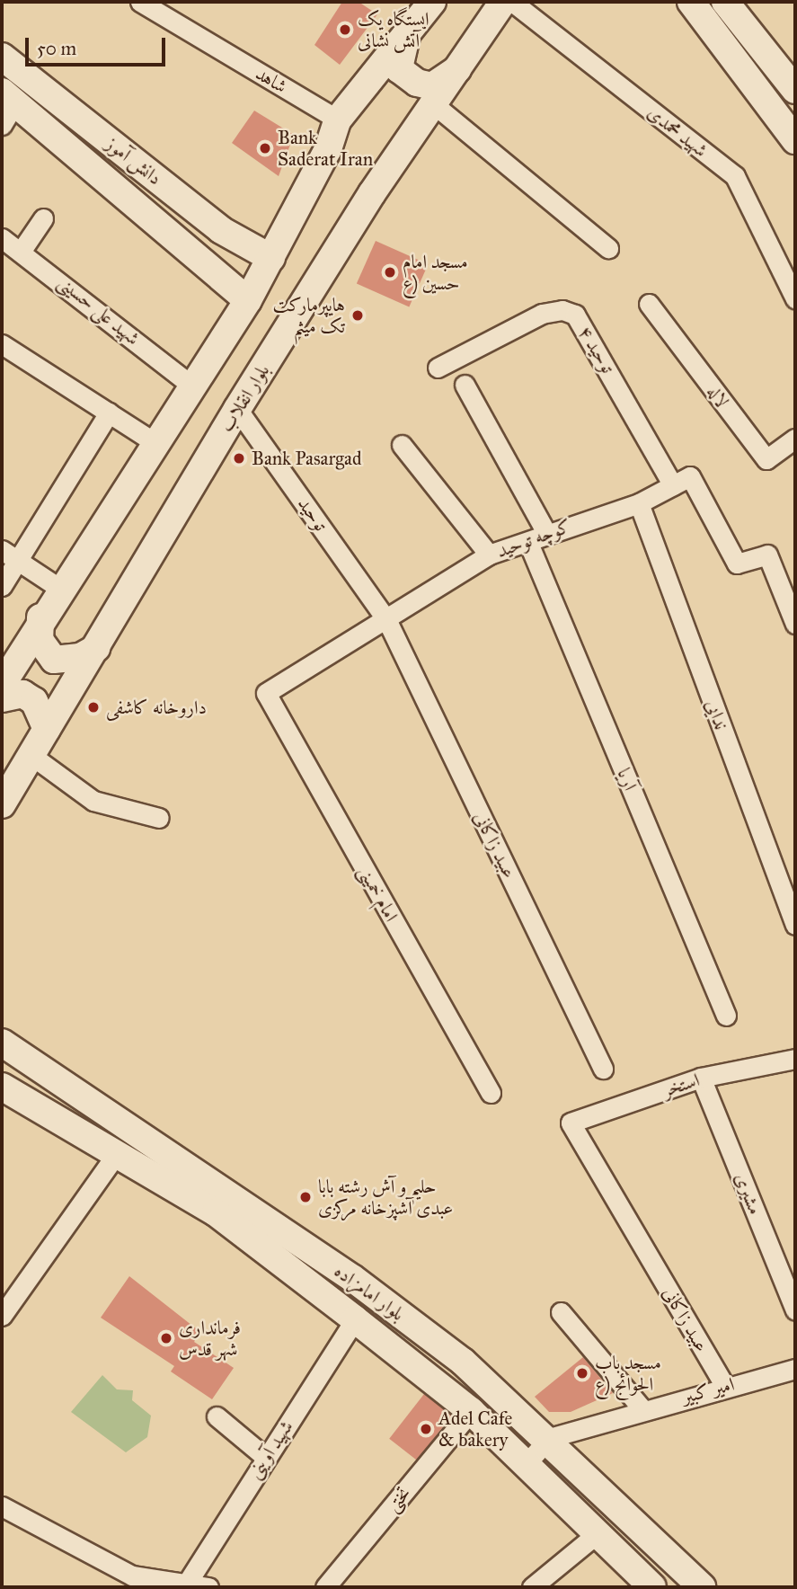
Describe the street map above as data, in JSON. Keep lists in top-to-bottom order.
{
  "streets": {
    "main road": ["دانش آموز", "بلوار انقلاب", "بلوار امامزاده"],
    "street": [
      "شاهد",
      "شهید محمدی",
      "شهید علی حسینی",
      "توحید ۴",
      "لاله",
      "توحید",
      "کوچه توحید",
      "ندایی",
      "آریا",
      "عبید زاکانی",
      "امام خمینی",
      "استخر",
      "مشیری",
      "امیر کبیر",
      "شهید آوینی",
      "تختی"
    ]
  },
  "crossings": [
    ["توحید ۴", "کوچه توحید"],
    ["بلوار انقلاب", "توحید"],
    ["توحید", "کوچه توحید"],
    ["توحید", "عبید زاکانی"],
    ["کوچه توحید", "ندایی"],
    ["کوچه توحید", "آریا"],
    ["کوچه توحید", "عبید زاکانی"],
    ["کوچه توحید", "امام خمینی"],
    ["عبید زاکانی", "استخر"],
    ["عبید زاکانی", "امیر کبیر"],
    ["استخر", "مشیری"],
    ["بلوار امامزاده", "امیر کبیر"],
    ["بلوار امامزاده", "شهید آوینی"],
    ["بلوار امامزاده", "تختی"]
  ],
  "places": [
    "ایستگاه یک آتش نشانی",
    "Bank Saderat Iran",
    "مسجد امام حسین (ع",
    "هایپرمارکت تک میثم",
    "Bank Pasargad",
    "داروخانه کاشفی",
    "حلیم و آش رشته بابا عبدی آشپزخانه مرکزی",
    "فرمانداری شهر قدس",
    "مسجد باب الحوائج (ع",
    "Adel Cafe & bakery"
  ],
  "scale_bar": "50 m"
}
